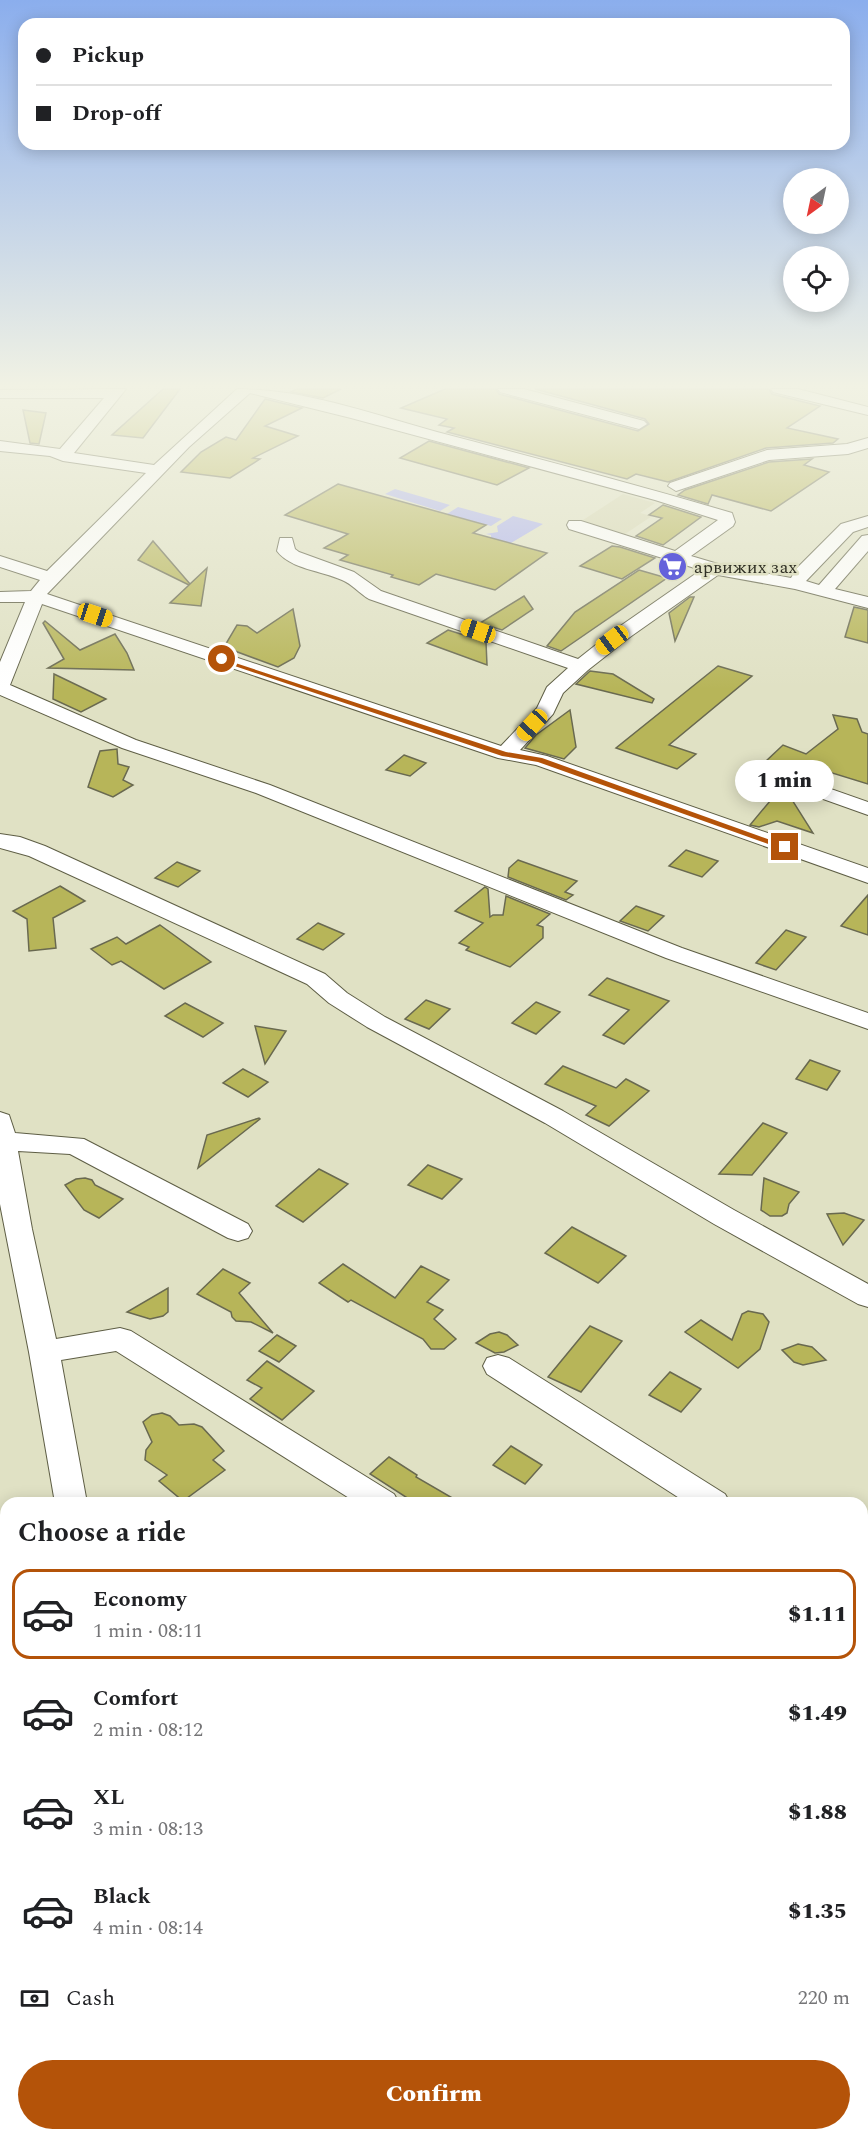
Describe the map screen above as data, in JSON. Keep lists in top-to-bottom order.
{
  "places": {
    "supermarket": ["арвижих зах"]
  },
  "north": "bottom left",
  "page": {
    "banner": ["Pickup", "Drop-off"],
    "bubble": "1 min",
    "heading": "Choose a ride",
    "list": [
      {
        "name": "Economy",
        "note": "1 min · 08:11",
        "value": "$1.11"
      },
      {
        "name": "Comfort",
        "note": "2 min · 08:12",
        "value": "$1.49"
      },
      {
        "name": "XL",
        "note": "3 min · 08:13",
        "value": "$1.88"
      },
      {
        "name": "Black",
        "note": "4 min · 08:14",
        "value": "$1.35"
      }
    ],
    "pay": ["Cash", "220 m"],
    "buttons": "Confirm"
  }
}
